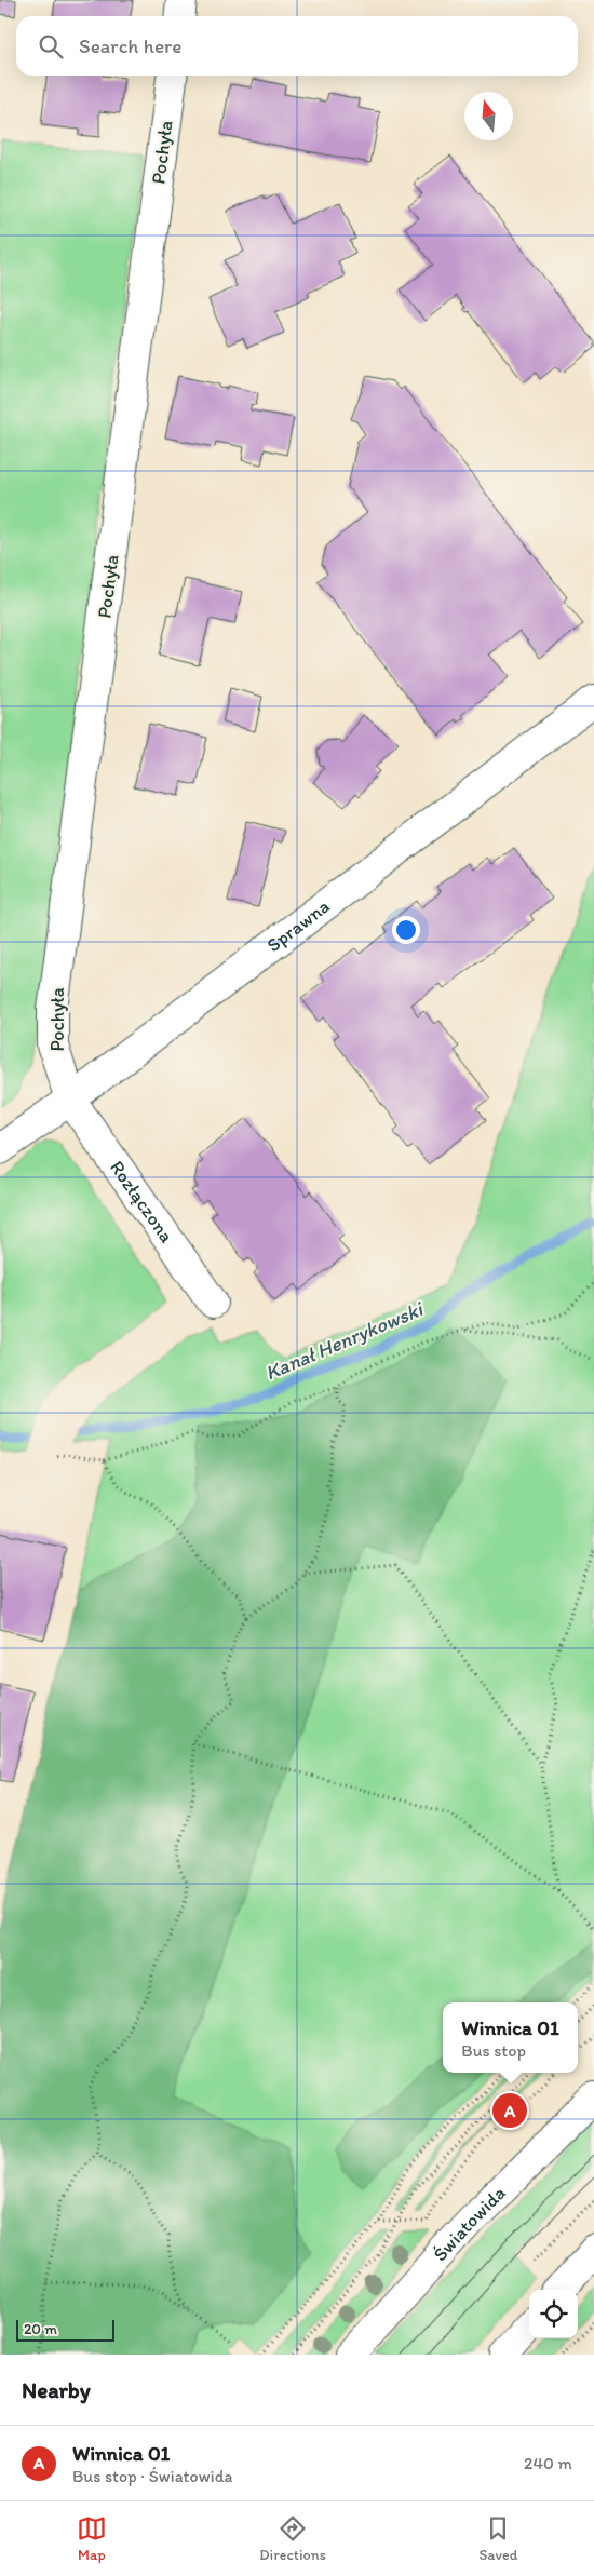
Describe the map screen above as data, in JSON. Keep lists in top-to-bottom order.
{
  "streets": {
    "street": [
      "Pochyła",
      "Sprawna",
      "Rozłączona",
      "Światowida"
    ]
  },
  "crossings": [
    ["Pochyła", "Sprawna"],
    ["Pochyła", "Rozłączona"],
    ["Sprawna", "Rozłączona"]
  ],
  "water": ["Kanał Henrykowski"],
  "scale_bar": "20 m",
  "north": "top",
  "page": {
    "search": "Search here",
    "popup": ["Winnica 01", "Bus stop"],
    "pins": "A",
    "scale": "20 m",
    "heading": "Nearby",
    "list": [
      {
        "mark": "A",
        "name": "Winnica 01",
        "note": "Bus stop · Światowida",
        "value": "240 m"
      }
    ],
    "nav": ["Map", "Directions", "Saved"]
  }
}
